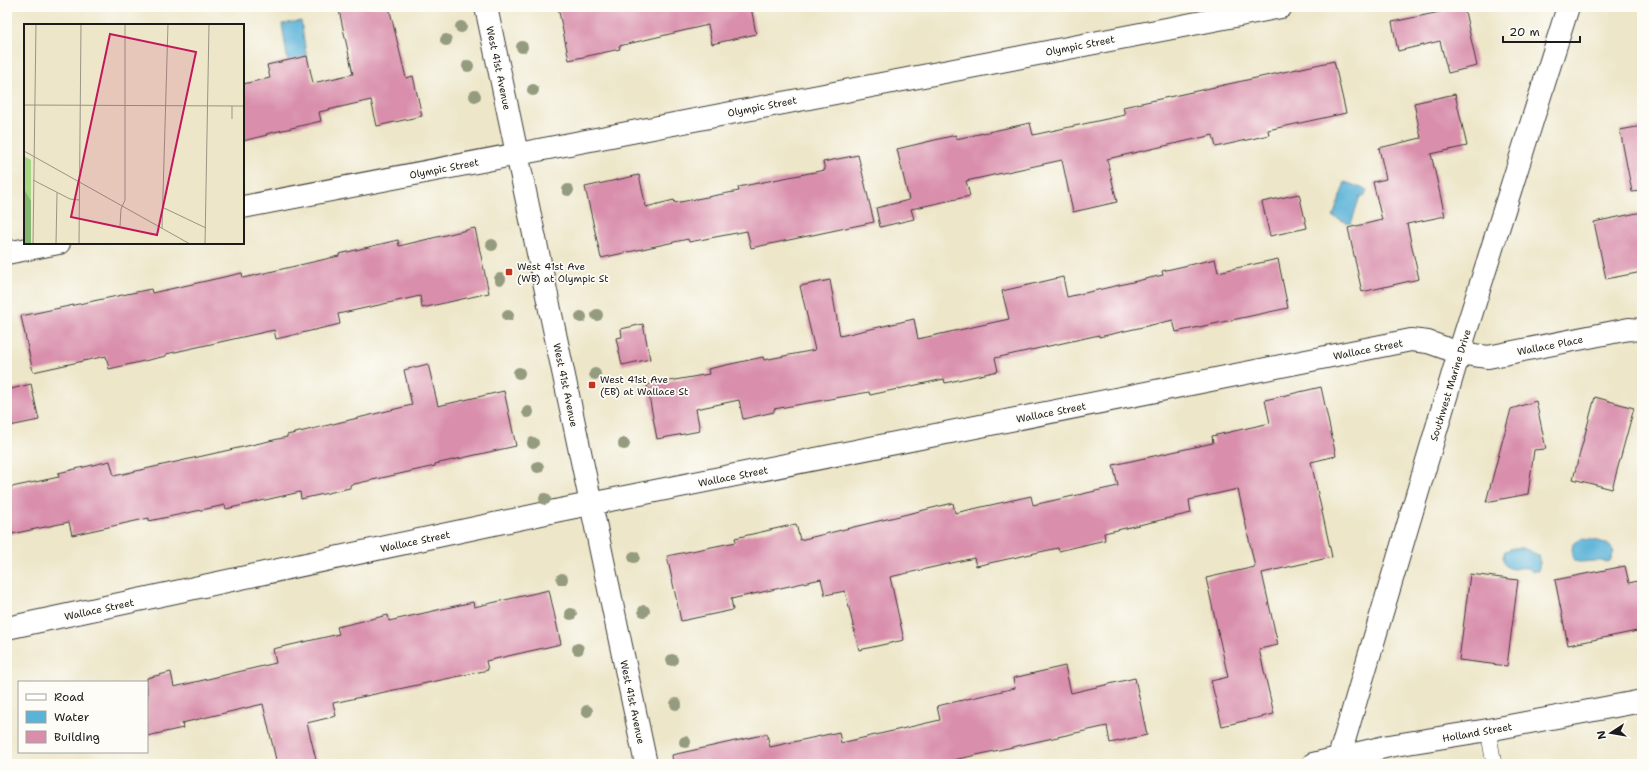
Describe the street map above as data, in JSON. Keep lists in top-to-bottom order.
{
  "streets": {
    "street": [
      "Olympic Street",
      "West 41st Avenue",
      "Wallace Place",
      "Wallace Street",
      "Southwest Marine Drive",
      "Holland Street"
    ]
  },
  "crossings": [
    ["Olympic Street", "West 41st Avenue"],
    ["West 41st Avenue", "Wallace Street"],
    ["Wallace Place", "Wallace Street"],
    ["Wallace Place", "Southwest Marine Drive"],
    ["Wallace Street", "Southwest Marine Drive"],
    ["Southwest Marine Drive", "Holland Street"]
  ],
  "places": {
    "transit": ["West 41st Ave (WB) at Olympic St", "West 41st Ave (EB) at Wallace St"]
  },
  "legend": ["Road", "Water", "Building"],
  "scale_bar": "20 m",
  "north": "left"
}
